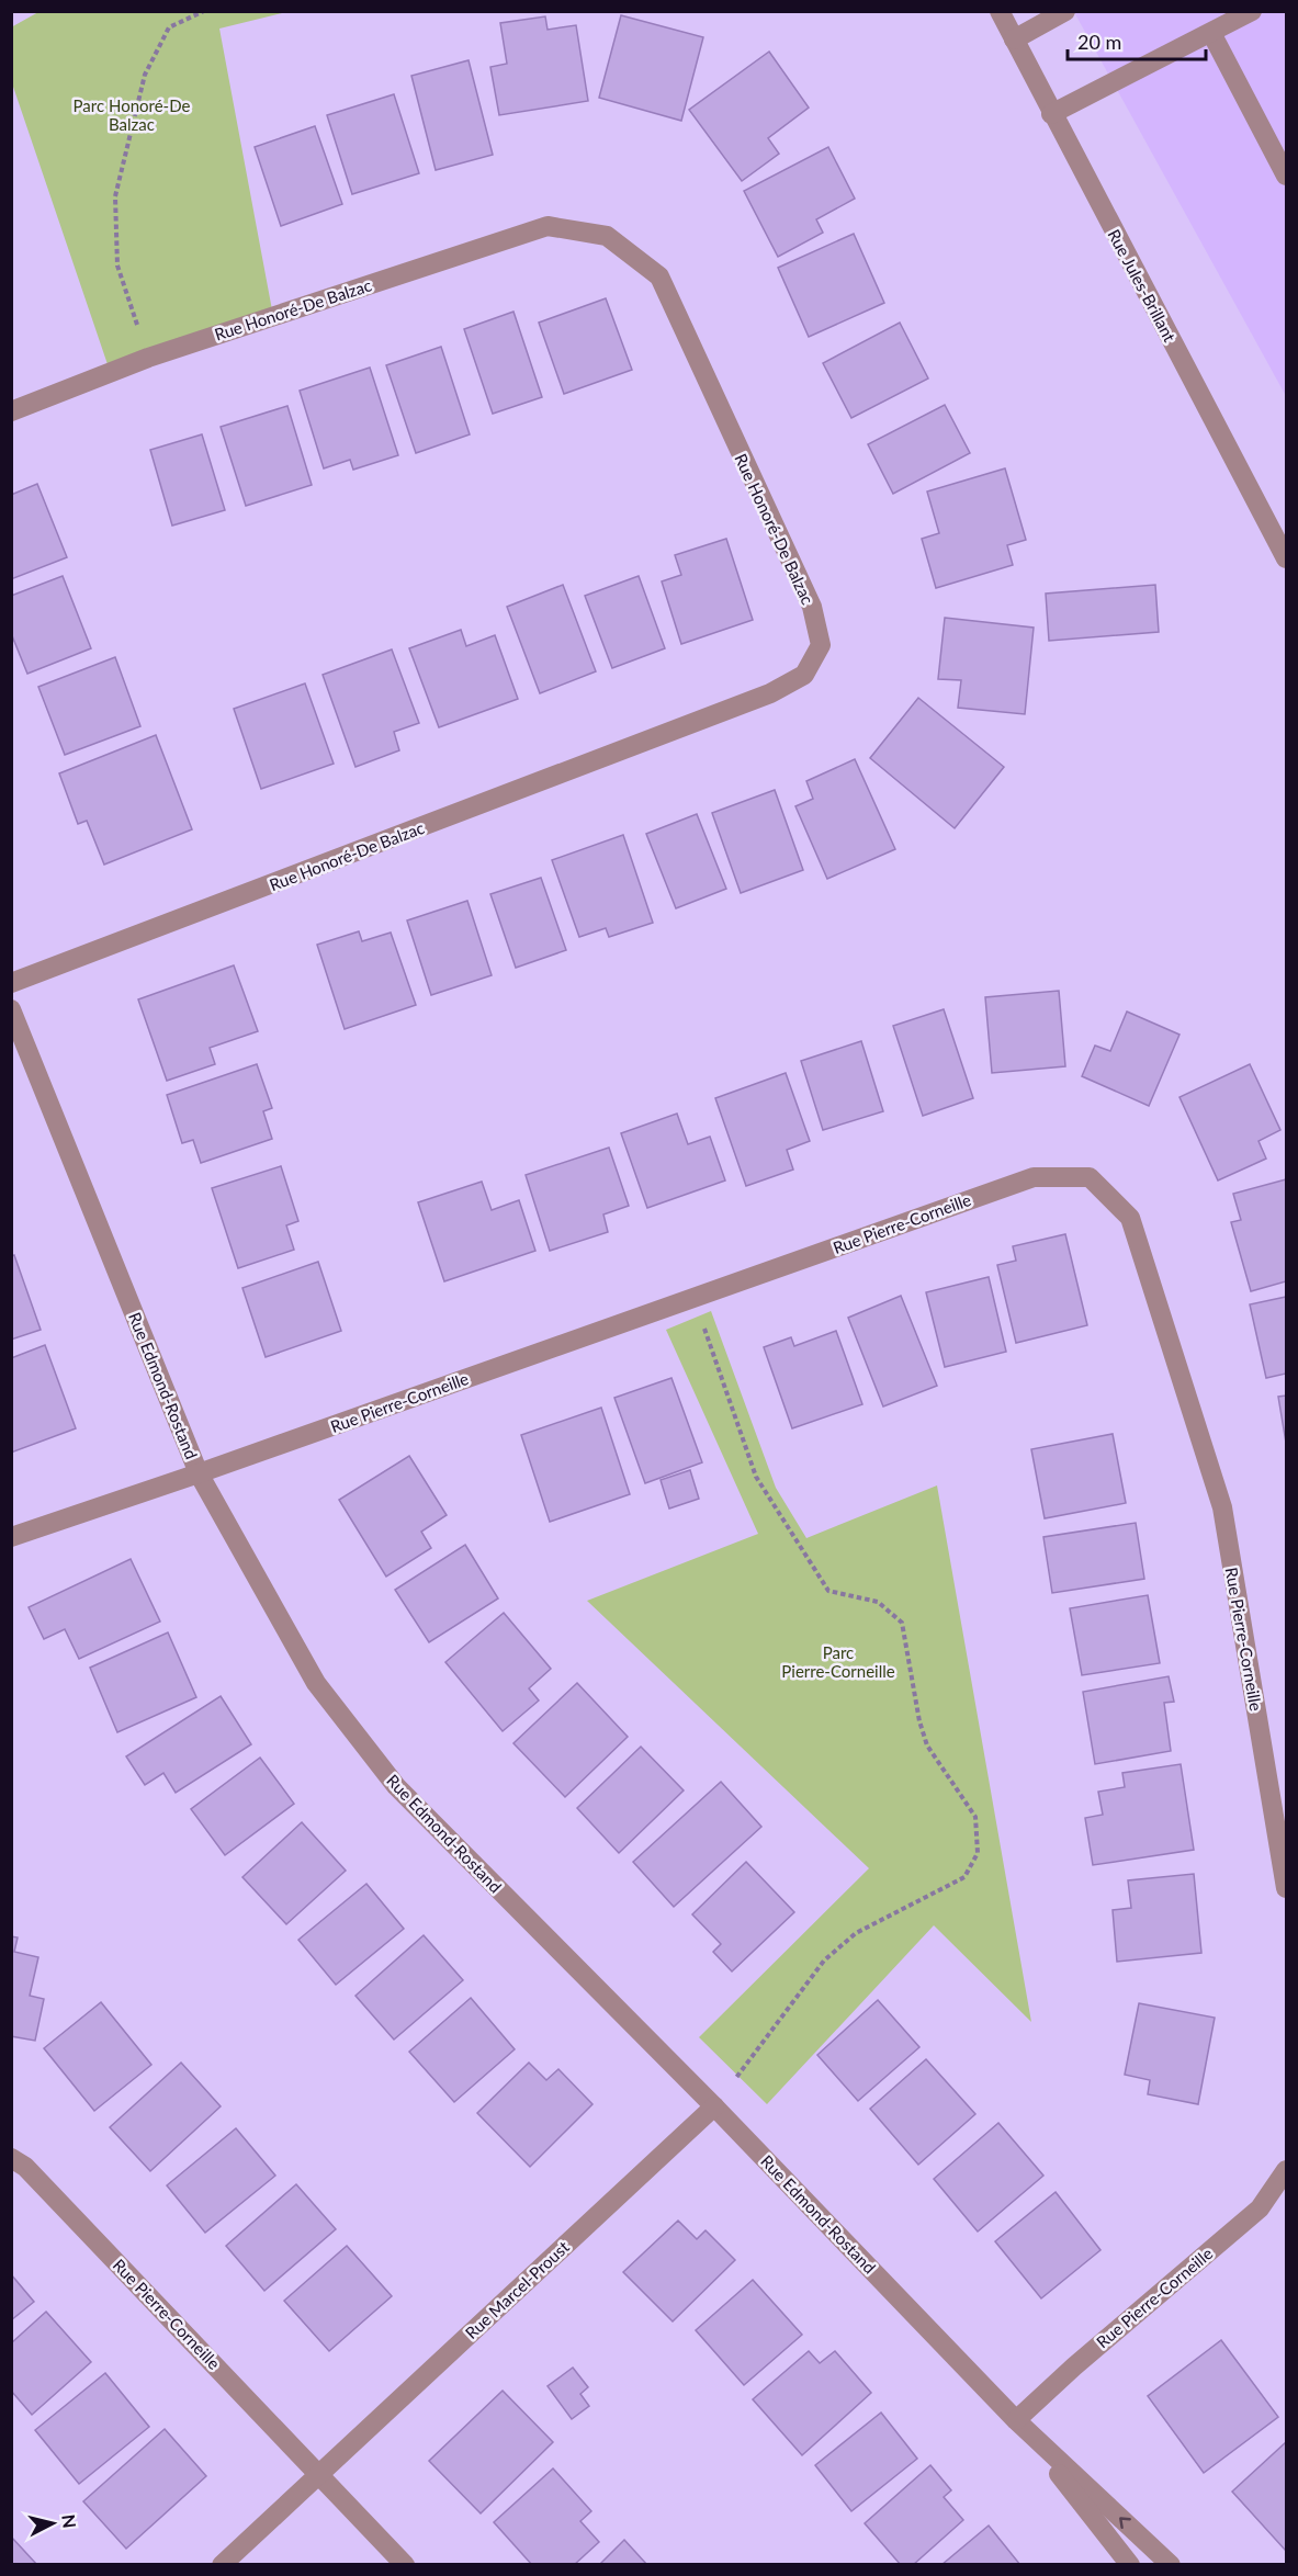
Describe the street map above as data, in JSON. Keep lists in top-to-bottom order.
{
  "streets": {
    "street": [
      "Rue Jules-Brillant",
      "Rue Honoré-De Balzac",
      "Rue Pierre-Corneille",
      "Rue Edmond-Rostand",
      "Rue Marcel-Proust"
    ]
  },
  "crossings": [
    ["Rue Pierre-Corneille", "Rue Edmond-Rostand"],
    ["Rue Pierre-Corneille", "Rue Marcel-Proust"],
    ["Rue Edmond-Rostand", "Rue Marcel-Proust"]
  ],
  "parks": ["Parc Honoré-De Balzac", "Parc Pierre-Corneille"],
  "scale_bar": "20 m",
  "north": "right"
}
